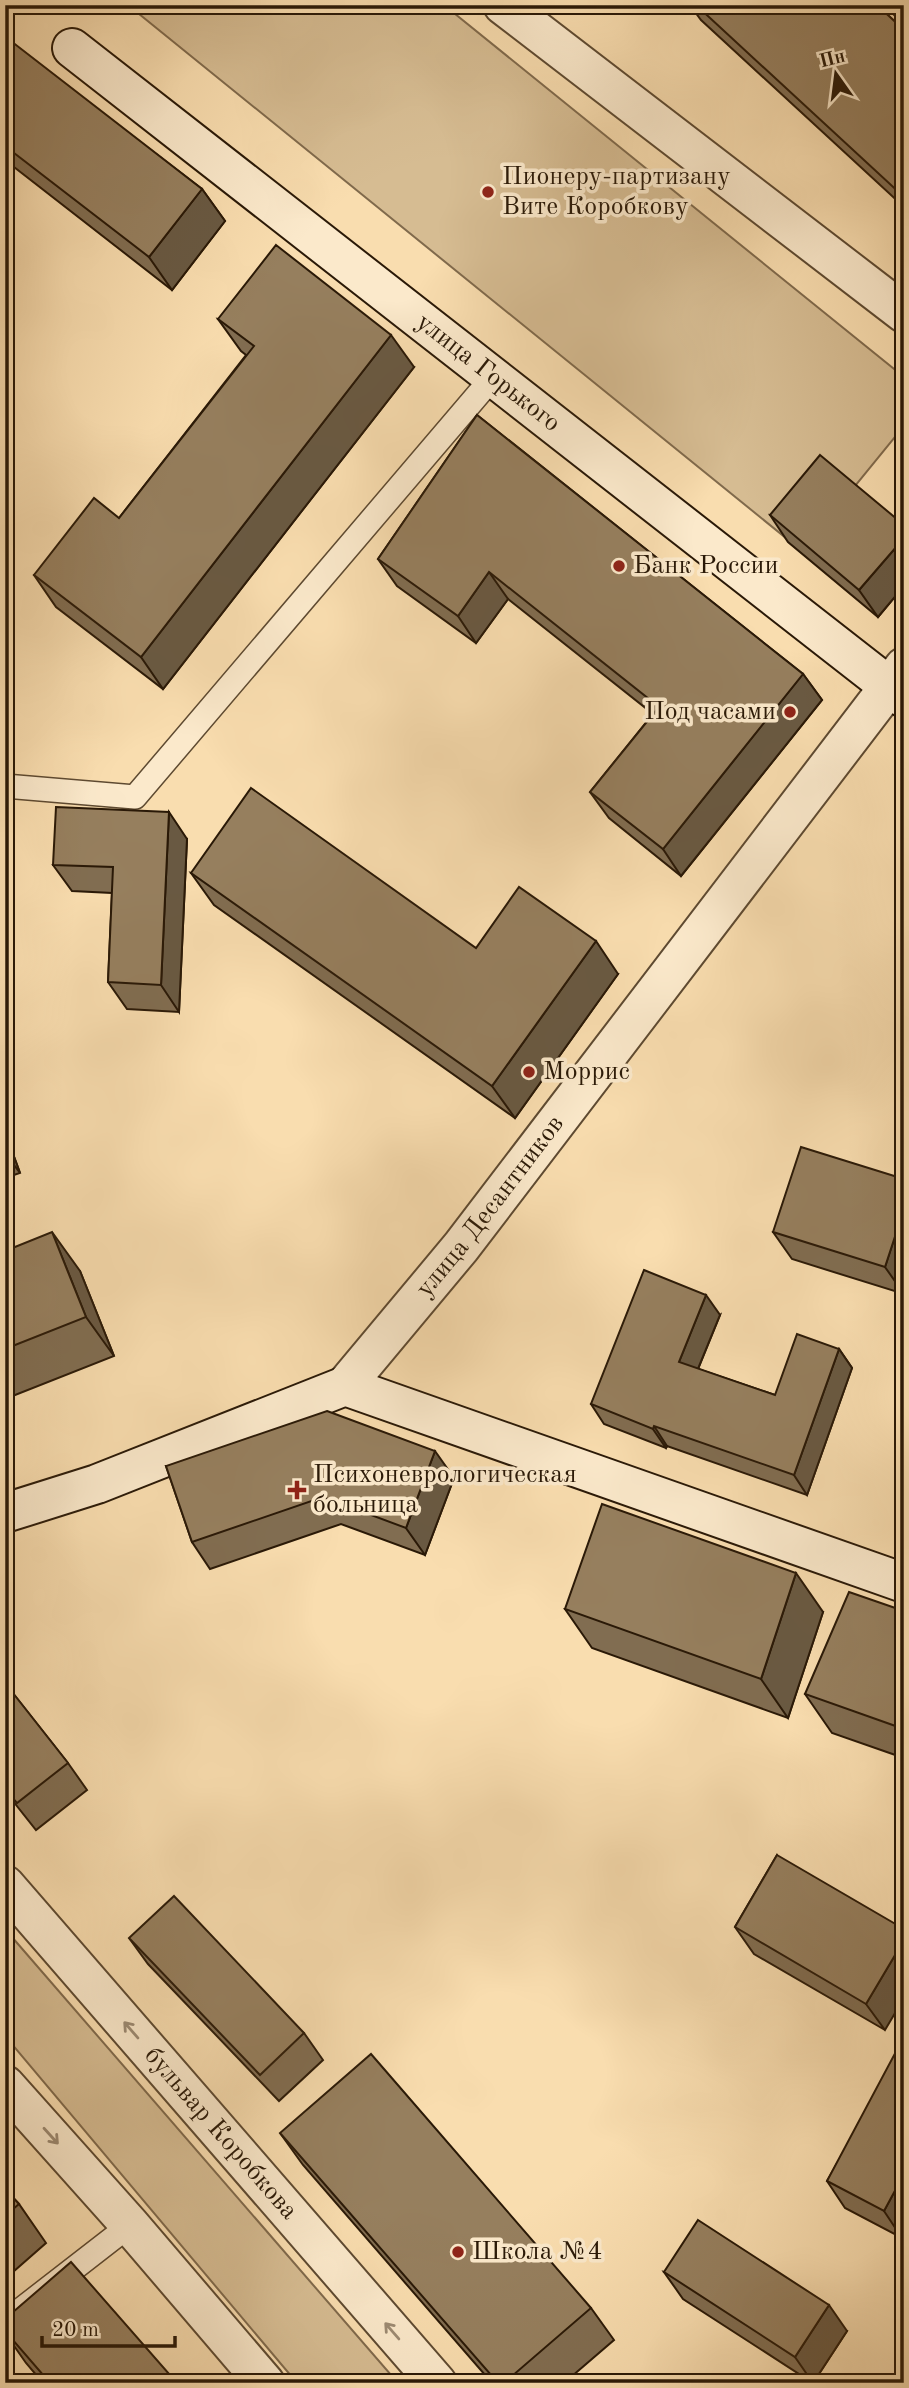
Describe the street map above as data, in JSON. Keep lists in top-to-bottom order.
{
  "streets": {
    "street": ["улица Горького", "улица Десантников", "бульвар Коробкова"]
  },
  "crossings": [
    ["улица Горького", "улица Десантников"]
  ],
  "places": {
    "other": [
      "Пионеру-партизану Вите Коробкову",
      "Банк России",
      "Под часами",
      "Моррис",
      "Школа №4"
    ],
    "health": ["Психоневрологическая больница"]
  },
  "scale_bar": "20 m",
  "north": "top"
}
